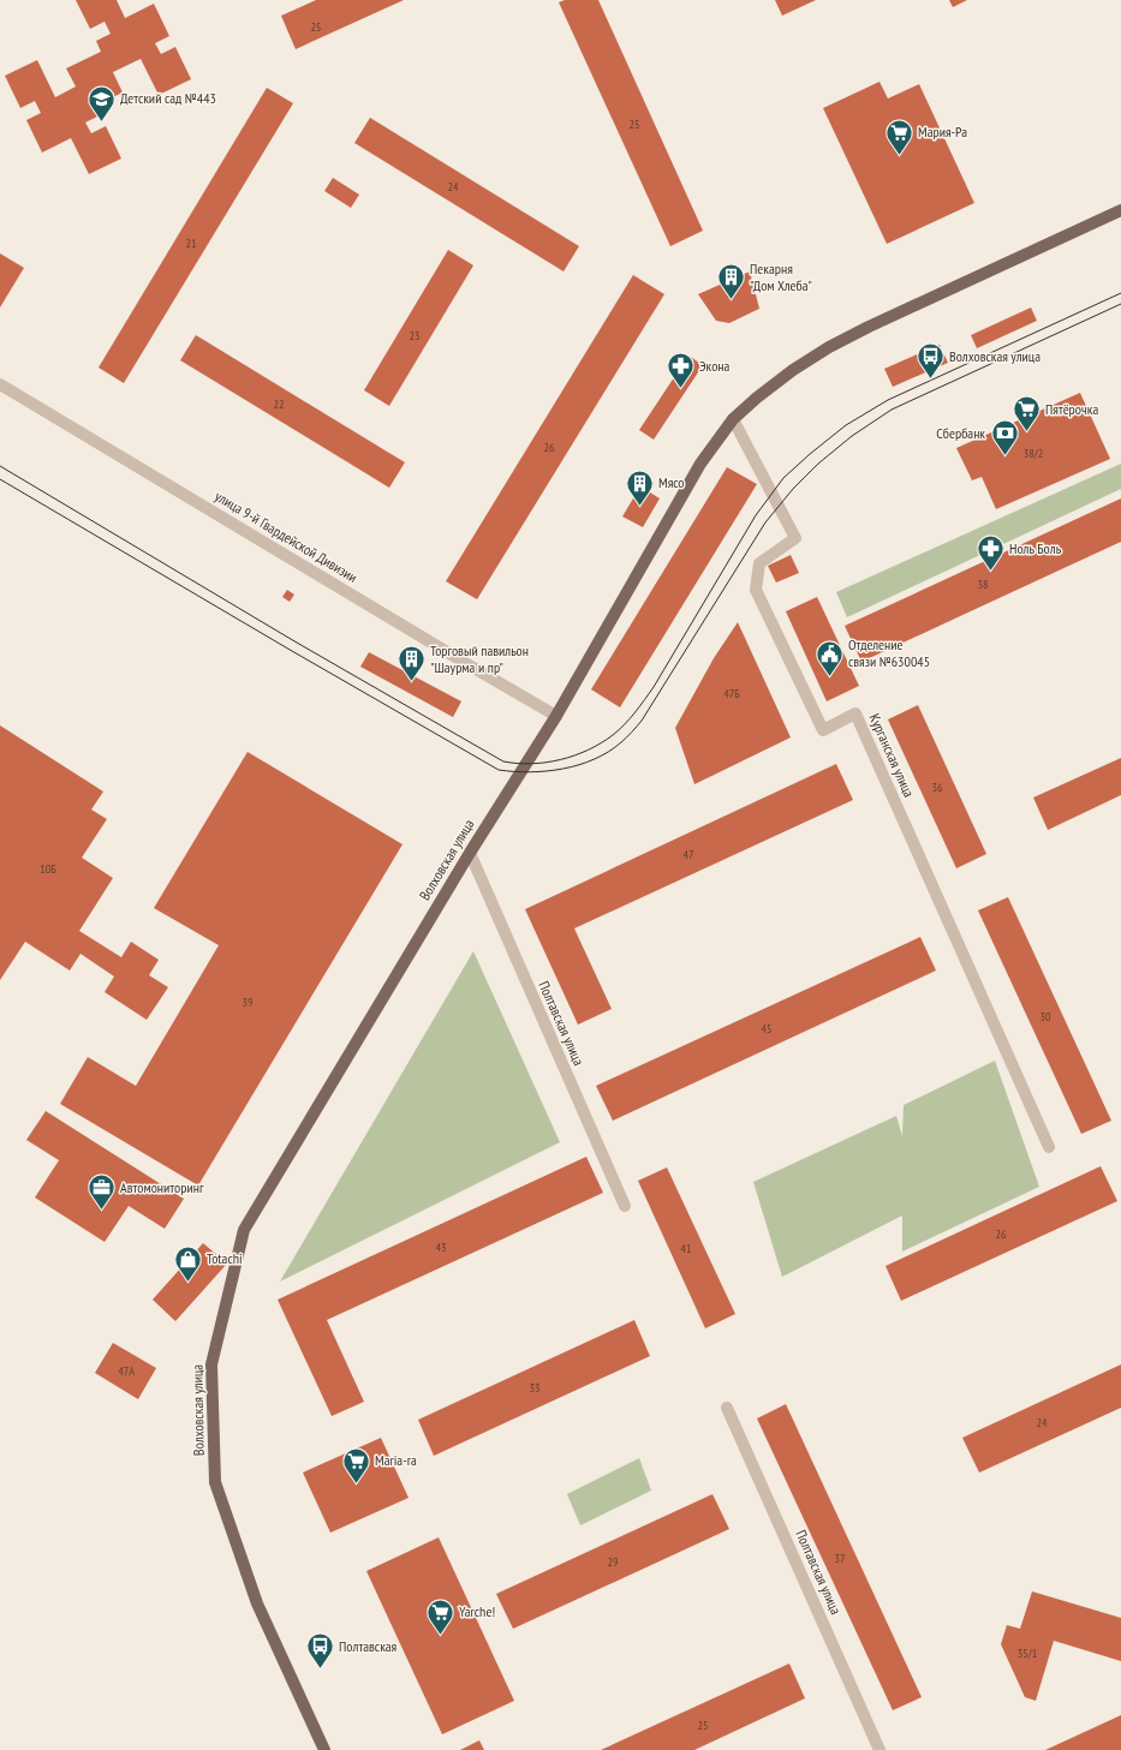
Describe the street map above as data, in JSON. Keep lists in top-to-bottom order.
{
  "streets": {
    "main road": ["Волховская улица"],
    "street": ["улица 9-й Гвардейской Дивизии", "Курганская улица", "Полтавская улица"]
  },
  "crossings": [
    ["улица 9-й Гвардейской Дивизии", "Волховская улица"],
    ["Курганская улица", "Волховская улица"],
    ["Волховская улица", "Полтавская улица"]
  ],
  "places": {
    "school or university": ["Детский сад №443"],
    "supermarket": [
      "Мария-Ра",
      "Пятёрочка",
      "Maria-ra",
      "Yarche!"
    ],
    "building": ["Пекарня \"Дом Хлеба\"", "Мясо", "Торговый павильон \"Шаурма и пр\""],
    "bus stop": ["Волховская улица", "Полтавская"],
    "pharmacy": ["Экона", "Ноль Боль"],
    "bank": ["Сбербанк"],
    "public building": ["Отделение связи №630045"],
    "office": ["Автомониторинг"],
    "shop": ["Totachi"]
  },
  "house_numbers": [
    "25",
    "25",
    "24",
    "21",
    "23",
    "22",
    "26",
    "38/2",
    "38",
    "47Б",
    "36",
    "47",
    "10Б",
    "39",
    "30",
    "45",
    "26",
    "43",
    "41",
    "47А",
    "33",
    "24",
    "37",
    "29",
    "35/1",
    "25"
  ]
}
